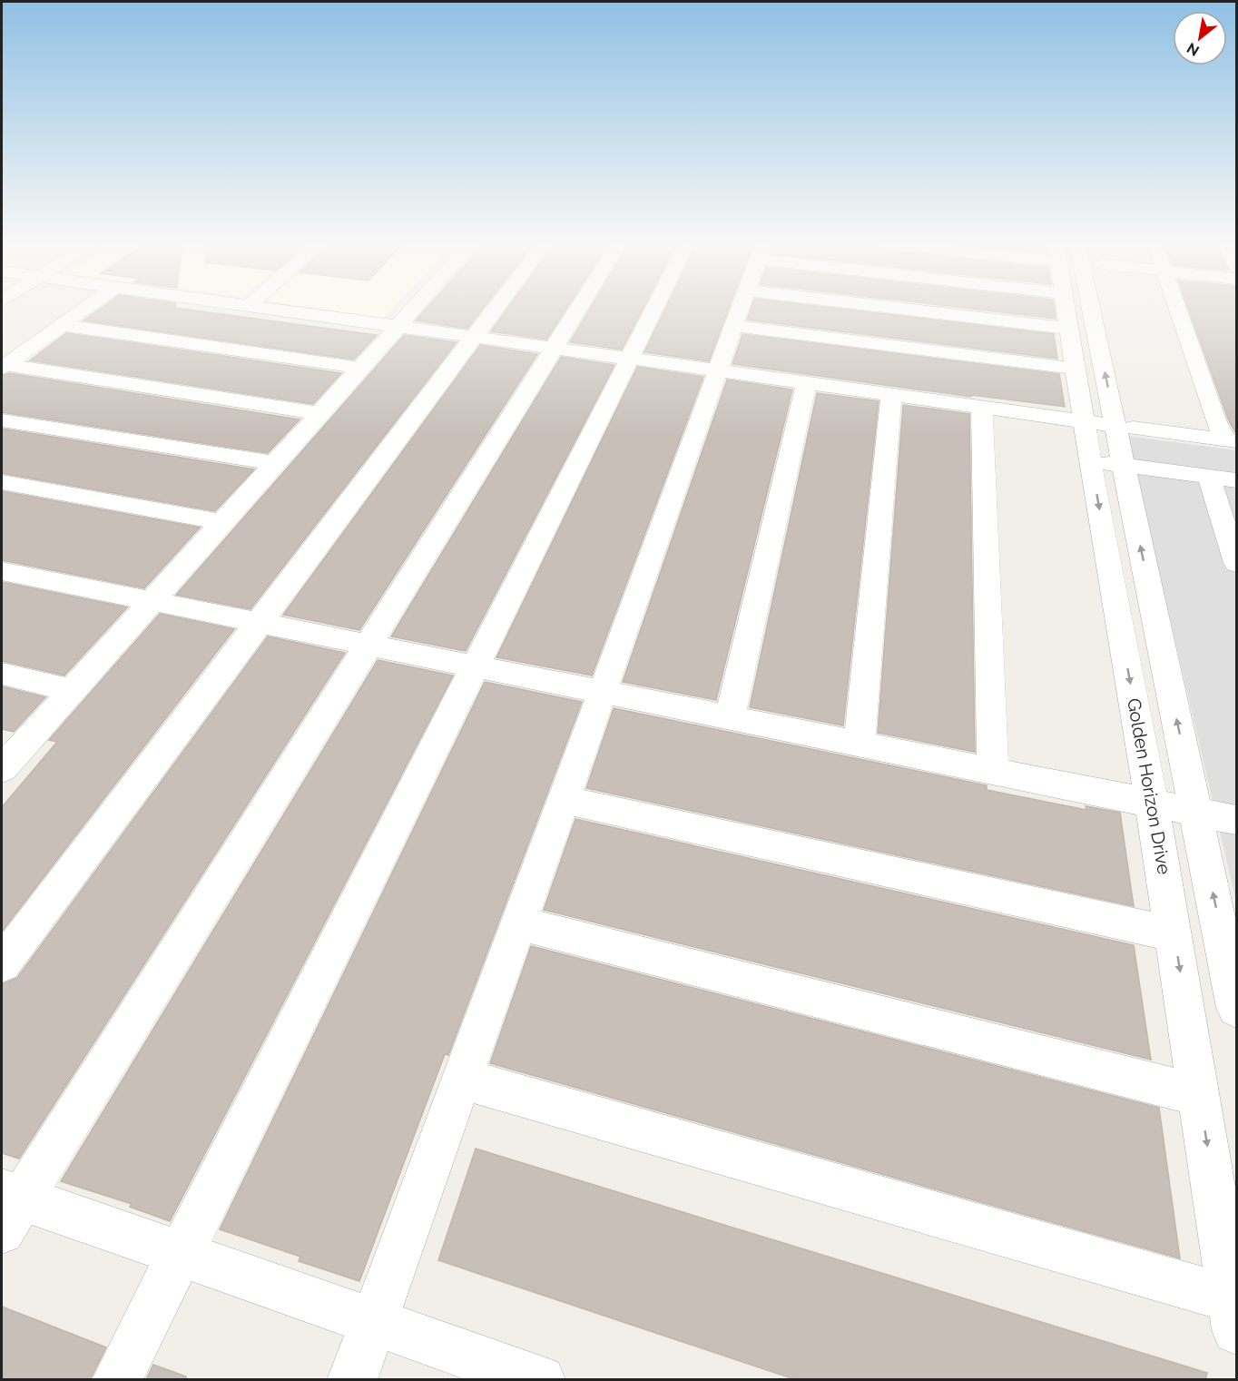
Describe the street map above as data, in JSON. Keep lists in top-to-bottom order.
{
  "streets": {
    "street": ["Golden Horizon Drive"]
  },
  "north": "bottom left"
}
